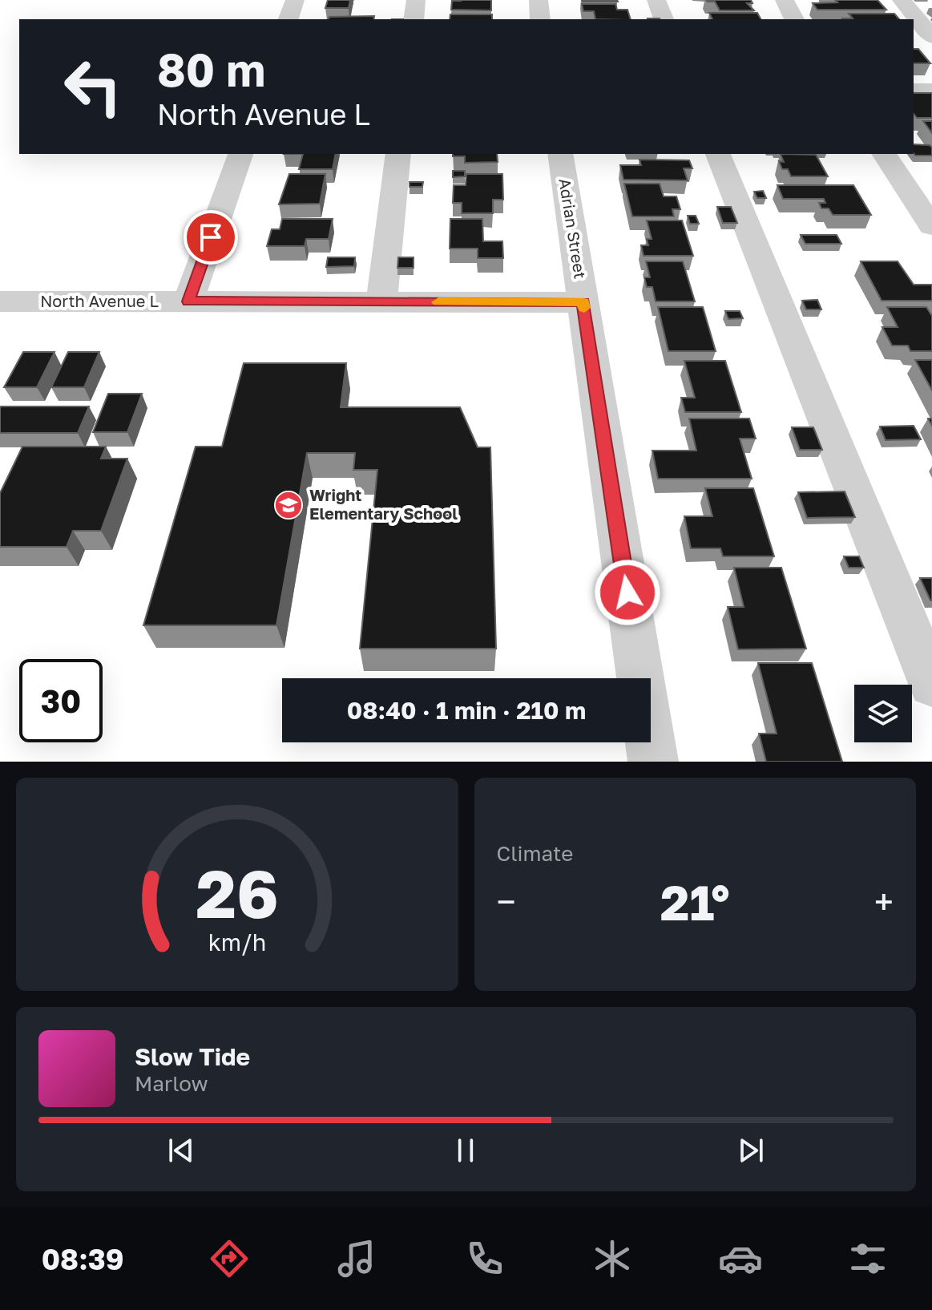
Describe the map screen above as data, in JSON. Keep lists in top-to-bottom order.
{
  "streets": {
    "street": ["Adrian Street", "North Avenue L"]
  },
  "crossings": [
    ["Adrian Street", "North Avenue L"]
  ],
  "places": {
    "school or university": ["Wright Elementary School"]
  },
  "page": {
    "turn": ["80 m", "North Avenue L"],
    "limit": "30",
    "trip": "08:40 · 1 min · 210 m",
    "tile": "Climate",
    "heat": ["−", "21°", "+"],
    "song": ["Slow Tide", "Marlow"],
    "tabs": "08:39",
    "gauge": ["26", "km/h"]
  }
}
